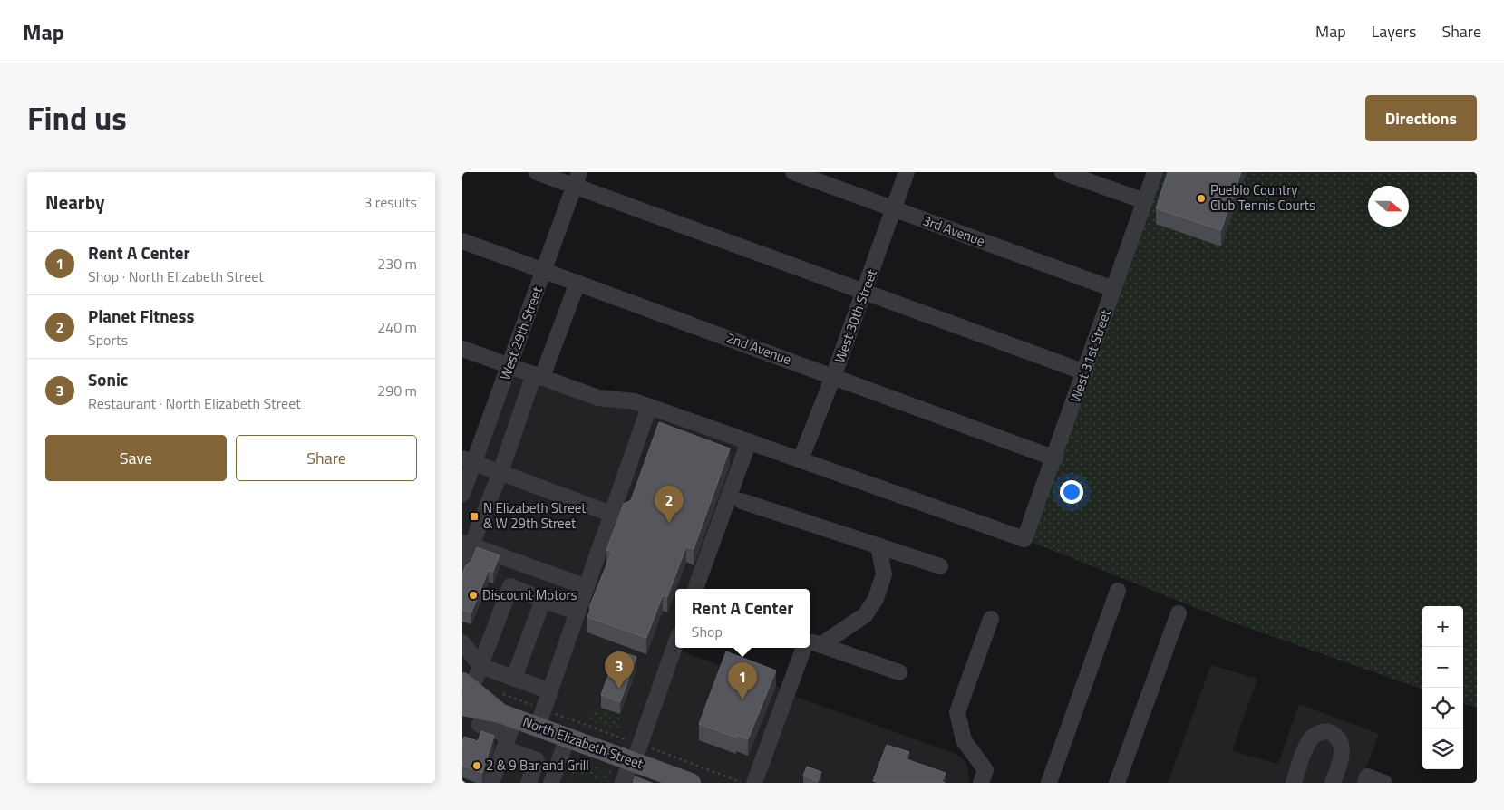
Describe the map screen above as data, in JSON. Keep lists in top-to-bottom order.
{
  "streets": {
    "main road": ["North Elizabeth Street"],
    "street": [
      "3rd Avenue",
      "West 30th Street",
      "West 29th Street",
      "2nd Avenue",
      "West 31st Street"
    ]
  },
  "crossings": [
    ["3rd Avenue", "West 30th Street"],
    ["3rd Avenue", "West 31st Street"],
    ["West 30th Street", "2nd Avenue"],
    ["West 30th Street", "West 31st Street"],
    ["West 29th Street", "2nd Avenue"],
    ["2nd Avenue", "West 31st Street"]
  ],
  "places": {
    "other": ["Pueblo Country Club Tennis Courts", "Discount Motors", "2 & 9 Bar and Grill"],
    "transit": ["N Elizabeth Street & W 29th Street"]
  },
  "north": "right",
  "page": {
    "header": "Map",
    "nav": ["Map", "Layers", "Share"],
    "title": "Find us",
    "buttons": [
      "Directions",
      ["Save", "Share"]
    ],
    "heading": ["Nearby", "3 results"],
    "list": [
      {
        "mark": "1",
        "name": "Rent A Center",
        "note": "Shop · North Elizabeth Street",
        "value": "230 m"
      },
      {
        "mark": "2",
        "name": "Planet Fitness",
        "note": "Sports",
        "value": "240 m"
      },
      {
        "mark": "3",
        "name": "Sonic",
        "note": "Restaurant · North Elizabeth Street",
        "value": "290 m"
      }
    ],
    "pins": ["2", "3", "1"],
    "popup": ["Rent A Center", "Shop"],
    "map_buttons": ["+", "−"]
  }
}
